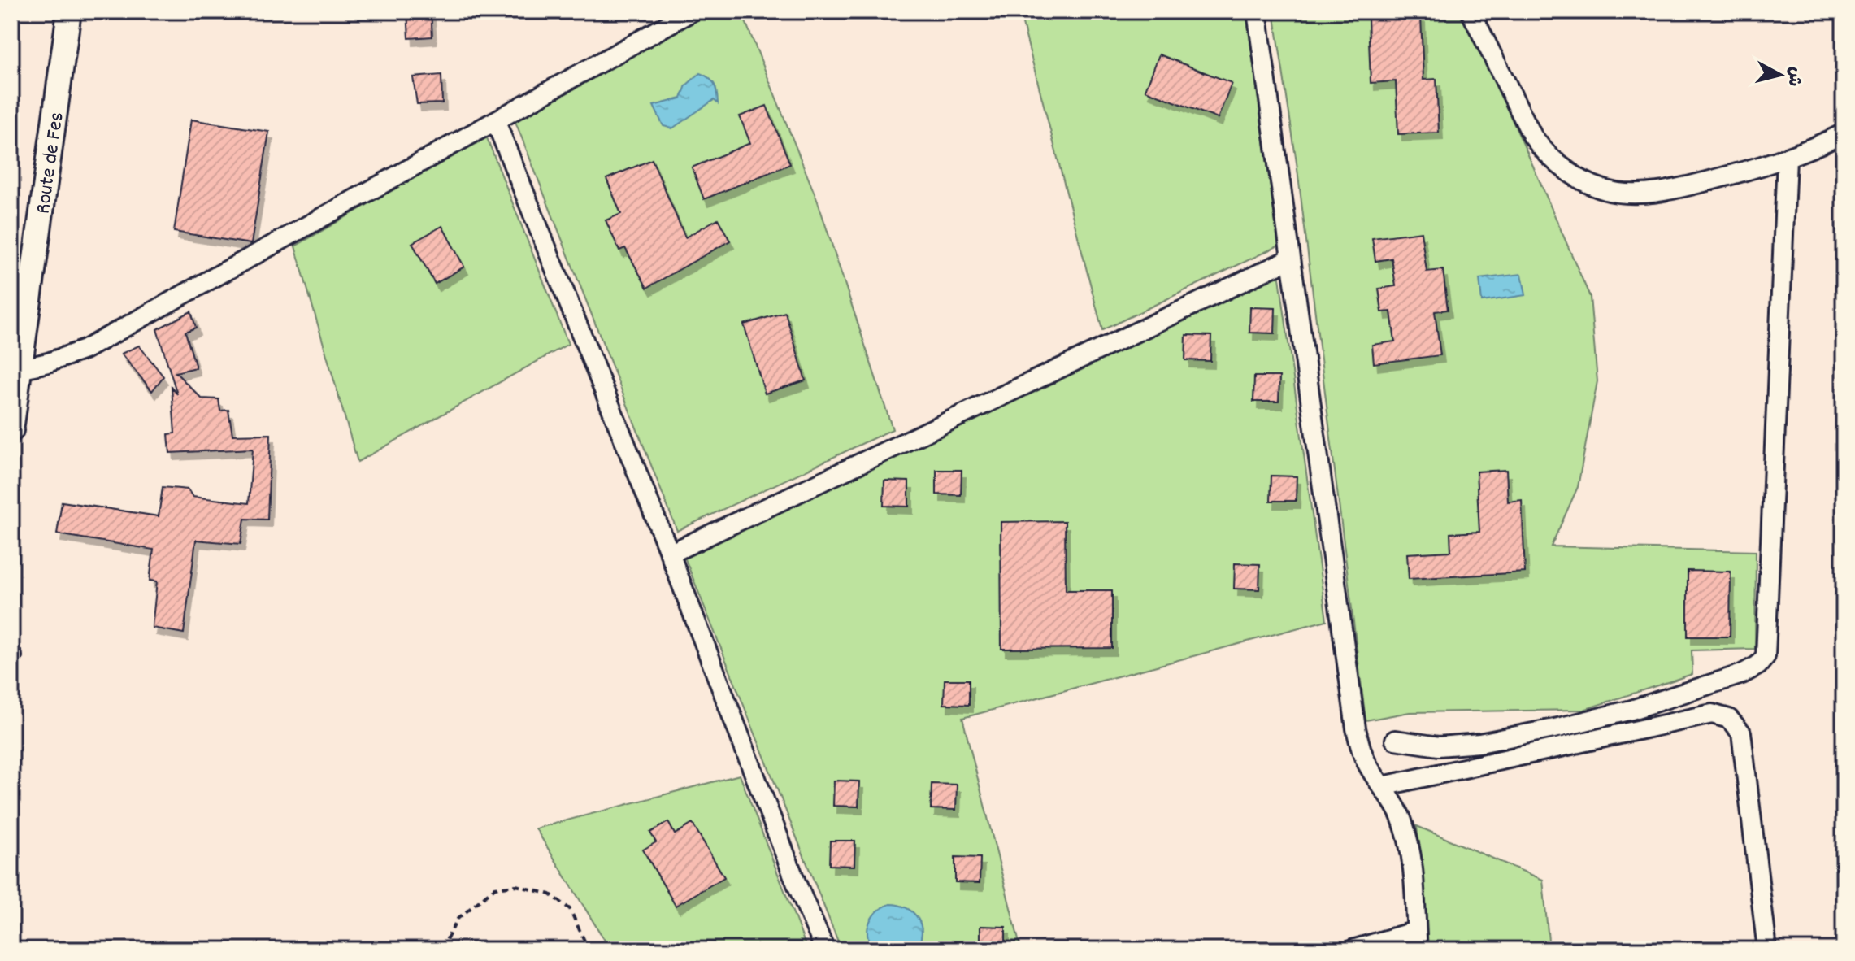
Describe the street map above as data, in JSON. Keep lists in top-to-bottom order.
{
  "streets": {
    "main road": ["Route de Fes"]
  },
  "north": "right"
}
